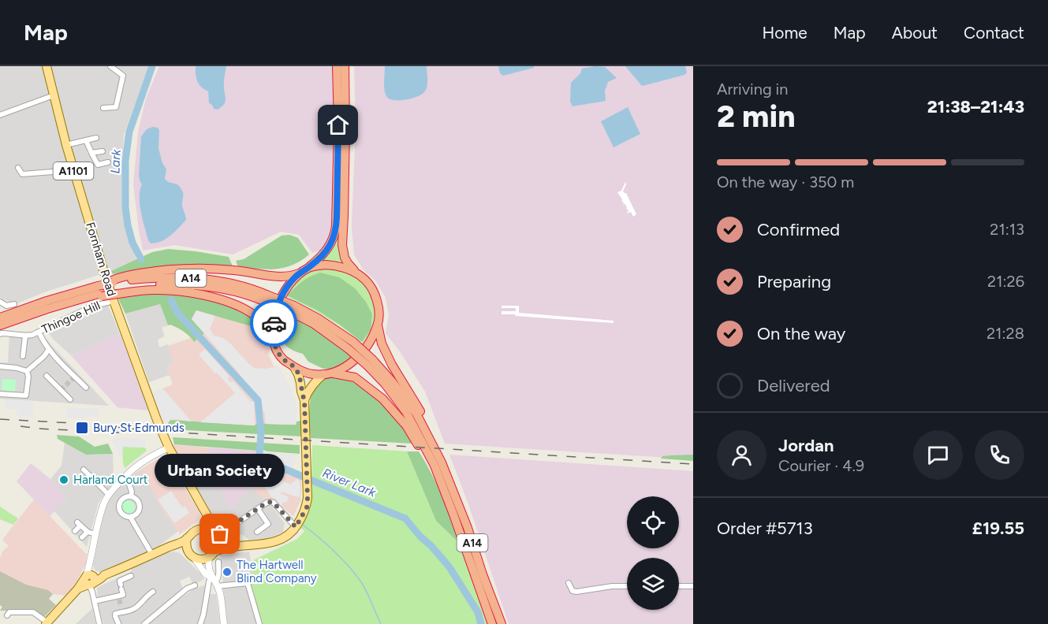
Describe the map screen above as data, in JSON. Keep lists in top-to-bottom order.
{
  "streets": {
    "highway": ["A14"],
    "main road": ["A1101", "Fornham Road"],
    "street": ["Thingoe Hill"]
  },
  "crossings": [
    ["A1101", "Fornham Road"],
    ["Fornham Road", "A14"],
    ["Fornham Road", "Thingoe Hill"],
    ["A14", "Thingoe Hill"]
  ],
  "water": ["Lark", "River Lark"],
  "places": {
    "transit": ["Bury St Edmunds"],
    "other": ["Harland Court", "Urban Society", "The Hartwell Blind Company"]
  },
  "page": {
    "header": "Map",
    "nav": [
      "Home",
      "Map",
      "About",
      "Contact"
    ],
    "heading": ["2 min", "Arriving in", "21:38–21:43"],
    "panel": [
      "Jordan",
      "Courier · 4.9",
      "Order #5713",
      "£19.55"
    ],
    "bar": "On the way · 350 m",
    "list": [
      ["Confirmed", "21:13"],
      ["Preparing", "21:26"],
      ["On the way", "21:28"],
      "Delivered"
    ],
    "bubble": "Urban Society"
  }
}
